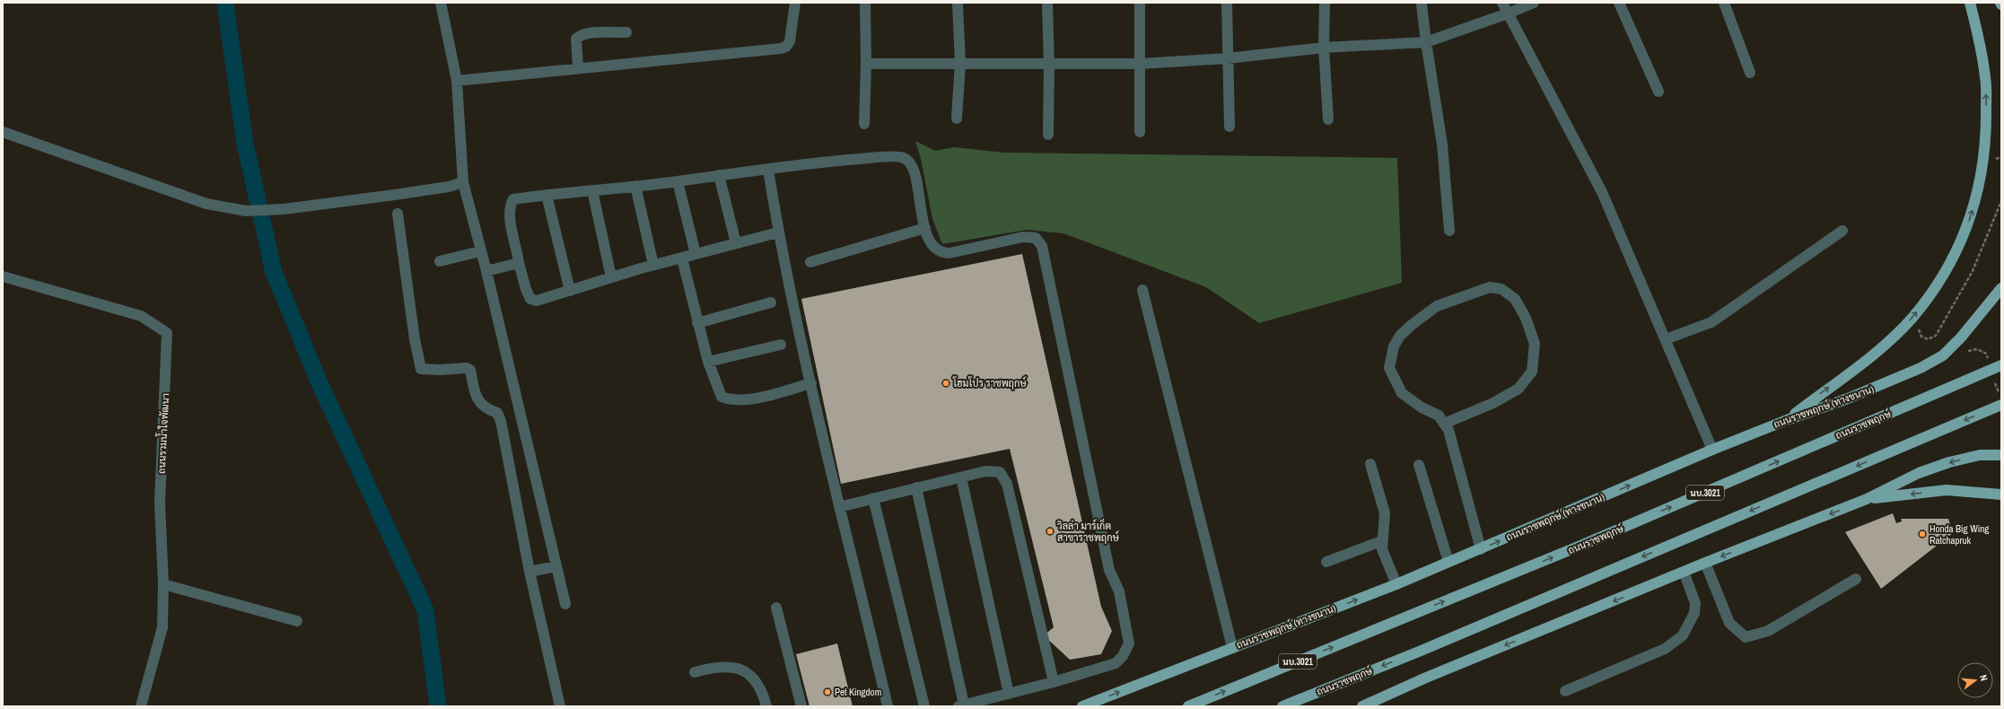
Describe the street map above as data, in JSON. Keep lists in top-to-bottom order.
{
  "streets": {
    "main road": ["ถนนราชพฤกษ์ (ทางขนาน)", "ถนนราชพฤกษ์", "นบ.3021"],
    "street": ["ถนนรวมน้ำใจพัฒนา"]
  },
  "one_way": ["ถนนราชพฤกษ์ (ทางขนาน)"],
  "places": [
    "โฮมโปร ราชพฤกษ์",
    "วิลล่า มาร์เก็ต สาขาราชพฤกษ์",
    "Honda Big Wing Ratchapruk",
    "Pet Kingdom"
  ],
  "north": "right"
}
